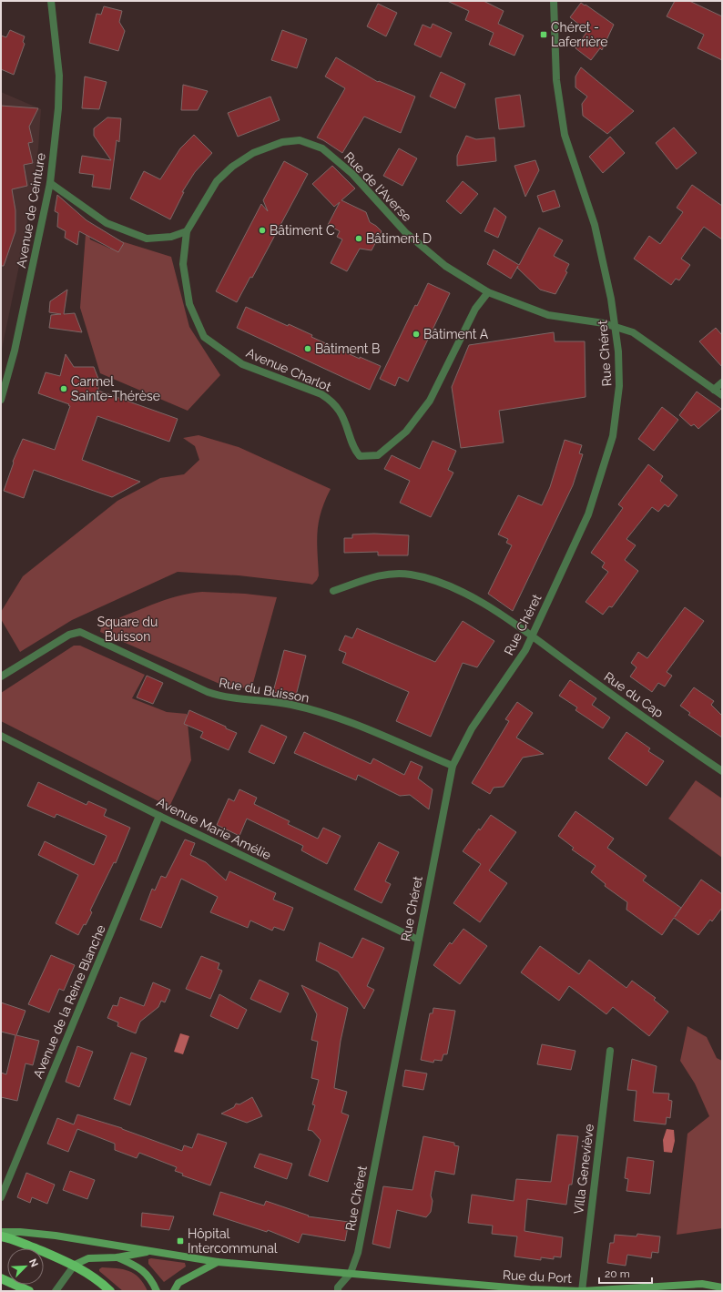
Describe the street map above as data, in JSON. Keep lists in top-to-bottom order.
{
  "streets": {
    "street": [
      "Rue de l'Averse",
      "Avenue de Ceinture",
      "Rue Chéret",
      "Avenue Charlot",
      "Rue du Buisson",
      "Rue du Cap",
      "Avenue Marie Amélie",
      "Avenue de la Reine Blanche",
      "Villa Geneviève",
      "Rue du Port"
    ]
  },
  "crossings": [
    ["Rue de l'Averse", "Rue Chéret"],
    ["Rue de l'Averse", "Avenue Charlot"],
    ["Rue Chéret", "Rue du Buisson"],
    ["Rue Chéret", "Rue du Cap"],
    ["Rue Chéret", "Avenue Marie Amélie"],
    ["Rue Chéret", "Rue du Port"],
    ["Avenue Marie Amélie", "Avenue de la Reine Blanche"],
    ["Villa Geneviève", "Rue du Port"]
  ],
  "parks": ["Square du Buisson"],
  "places": {
    "transit": ["Chéret - Laferrière", "Hôpital Intercommunal"],
    "other": [
      "Bâtiment C",
      "Bâtiment D",
      "Bâtiment A",
      "Bâtiment B",
      "Carmel Sainte-Thérèse"
    ]
  },
  "scale_bar": "20 m",
  "north": "top right"
}
